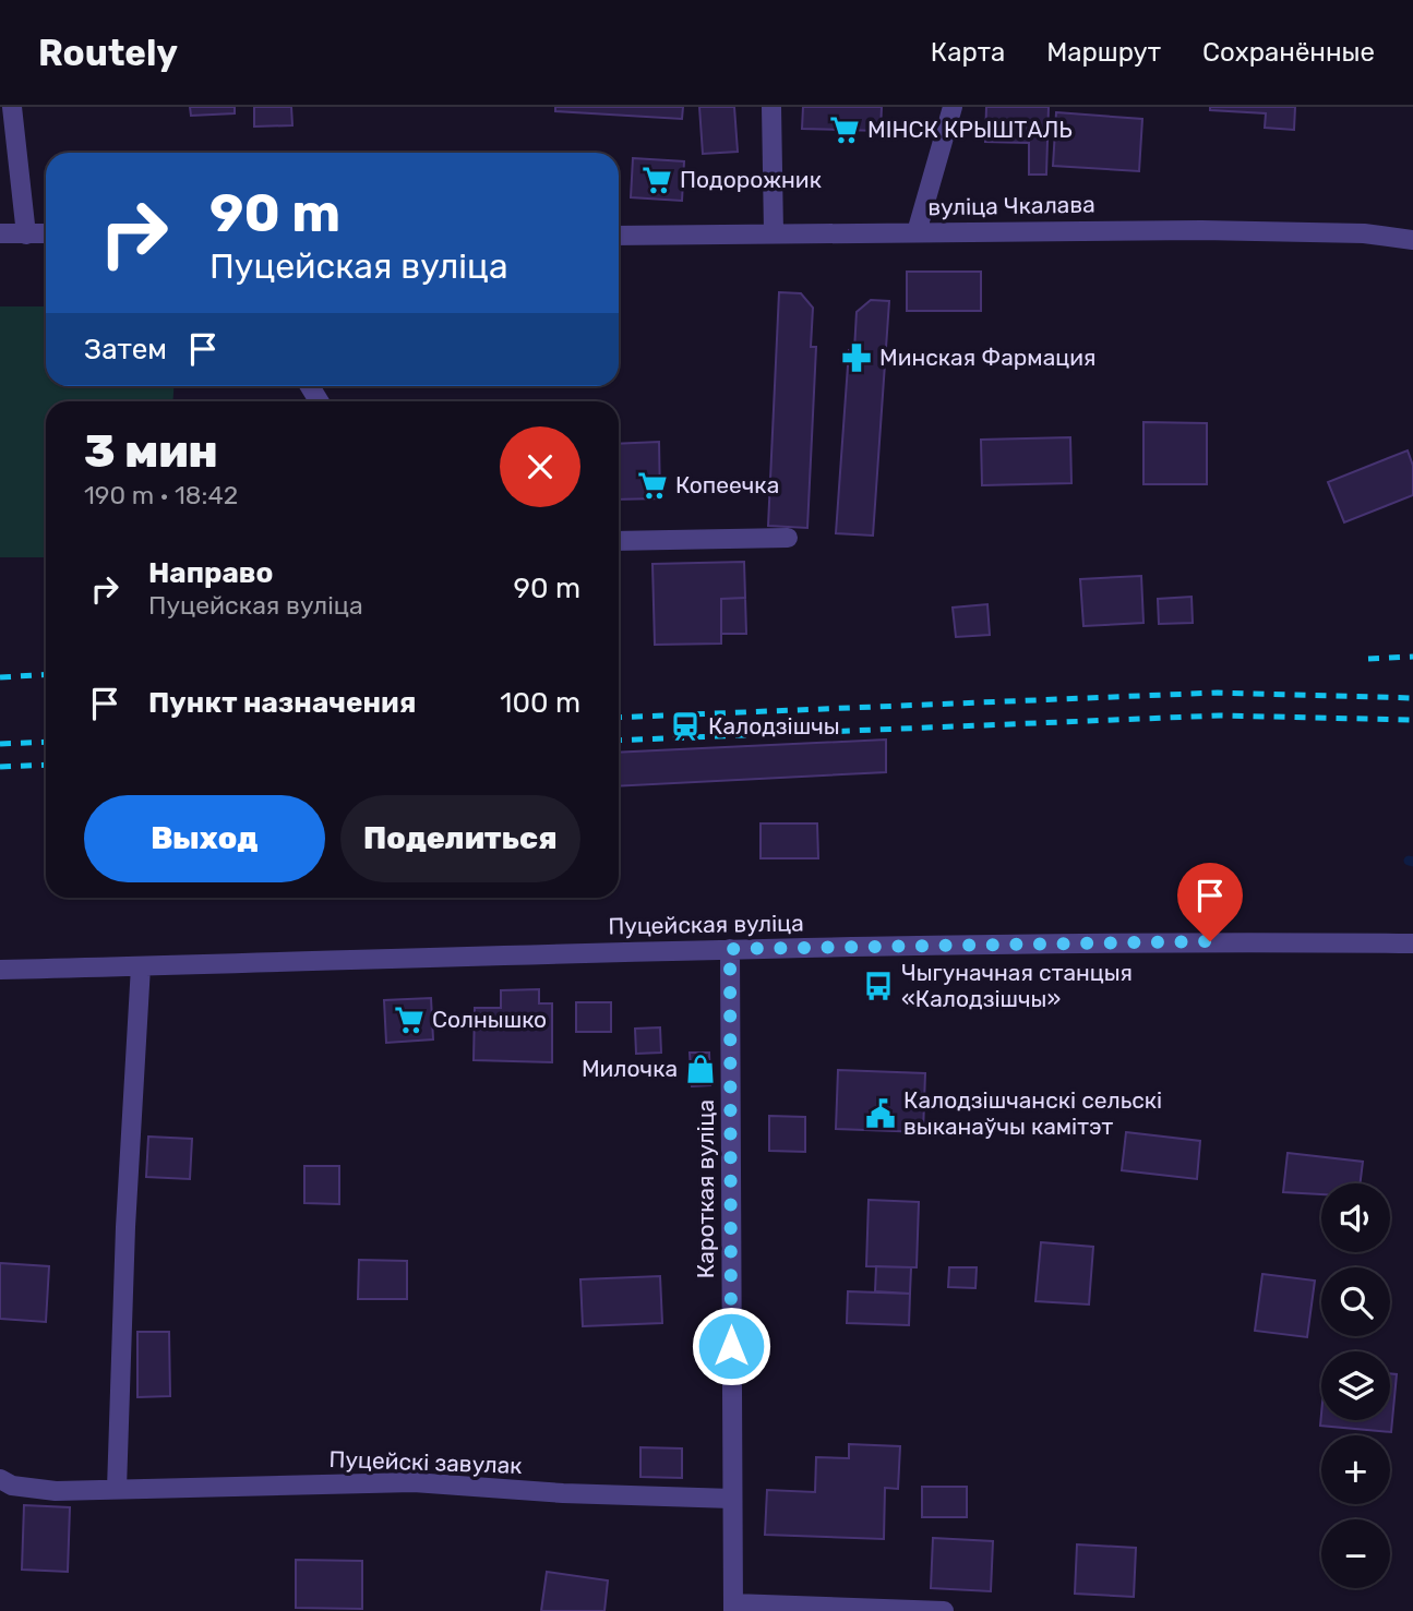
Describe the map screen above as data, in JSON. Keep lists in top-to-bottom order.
{
  "streets": {
    "street": [
      "вуліца Чкалава",
      "Пуцейская вуліца",
      "Кароткая вуліца",
      "Пуцейскі завулак"
    ]
  },
  "crossings": [
    ["Пуцейская вуліца", "Кароткая вуліца"],
    ["Кароткая вуліца", "Пуцейскі завулак"]
  ],
  "places": {
    "supermarket": [
      "МІНСК КРЫШТАЛЬ",
      "Подорожник",
      "Копеечка",
      "Солнышко"
    ],
    "pharmacy": ["Минская Фармация"],
    "station": ["Калодзішчы"],
    "bus stop": ["Чыгуначная станцыя «Калодзішчы»"],
    "shop": ["Милочка"],
    "public building": ["Калодзішчанскі сельскі выканаўчы камітэт"]
  },
  "page": {
    "header": "Routely",
    "nav": ["Карта", "Маршрут", "Сохранённые"],
    "turn": ["90 m", "Пуцейская вуліца"],
    "then": "Затем",
    "heading": ["3 мин", "190 m · 18:42"],
    "list": [
      {
        "name": "Направо",
        "note": "Пуцейская вуліца",
        "value": "90 m"
      },
      {
        "name": "Пункт назначения",
        "value": "100 m"
      }
    ],
    "buttons": ["Выход", "Поделиться"],
    "map_buttons": ["+", "−"]
  }
}
